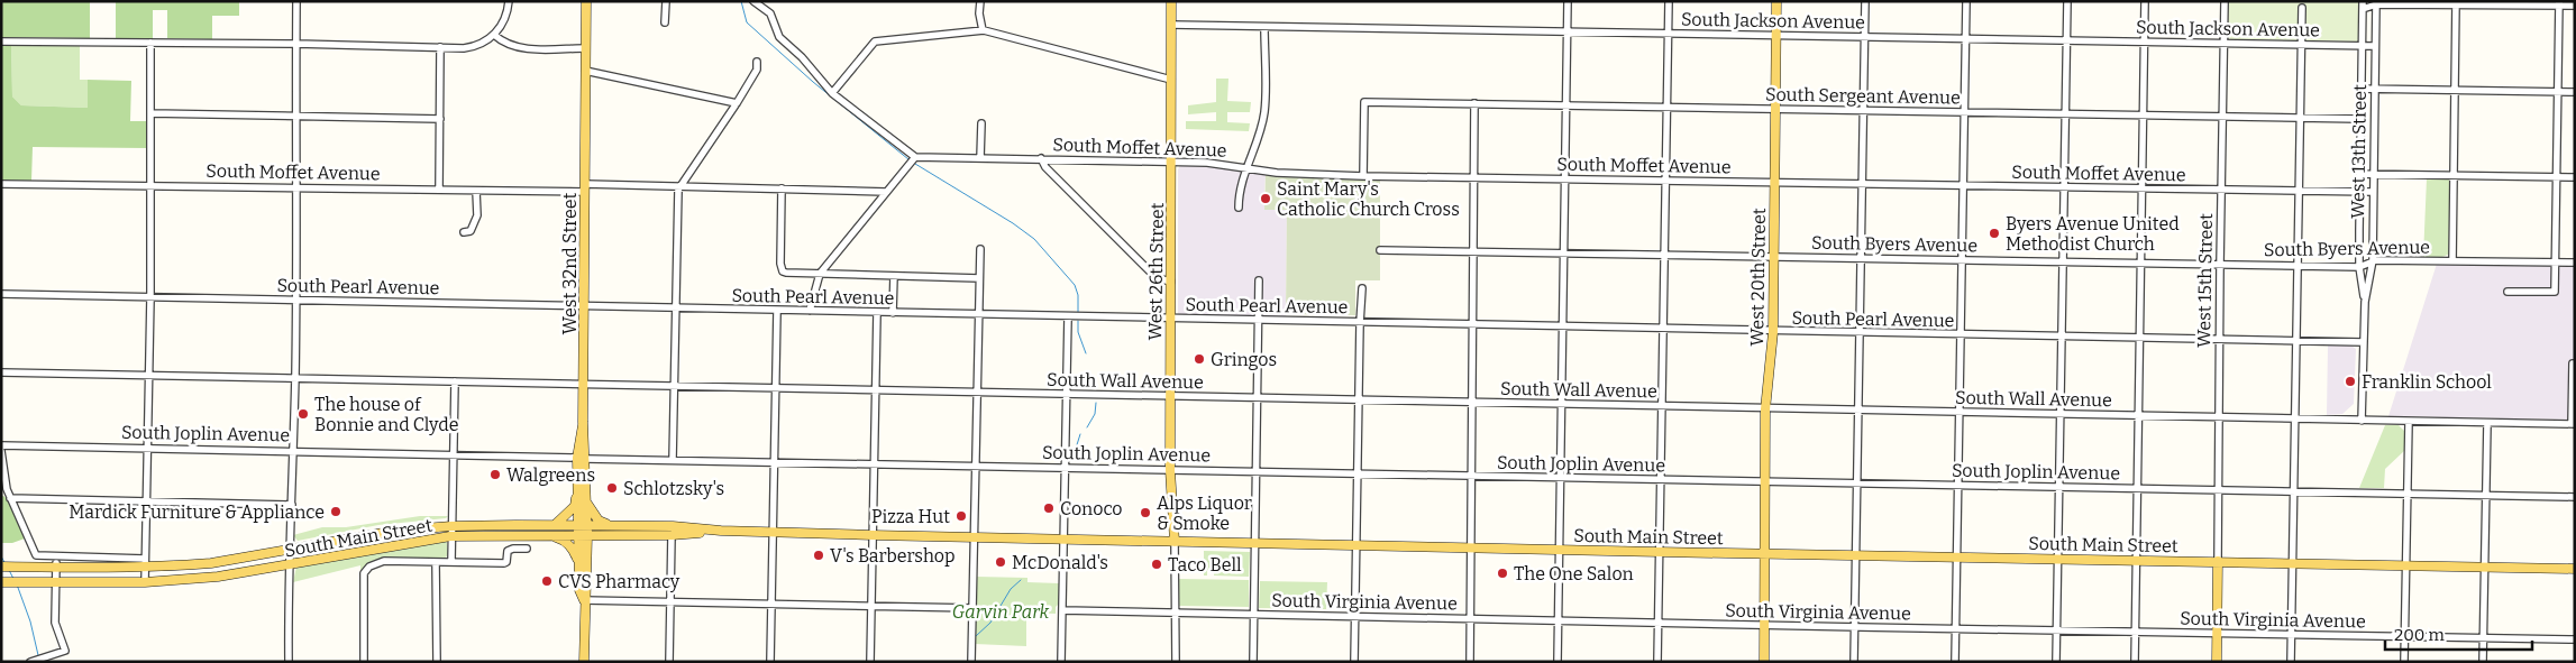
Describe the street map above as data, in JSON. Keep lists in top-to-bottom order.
{
  "streets": {
    "main road": [
      "West 32nd Street",
      "West 26th Street",
      "West 20th Street",
      "South Main Street"
    ],
    "street": [
      "South Jackson Avenue",
      "South Sergeant Avenue",
      "South Moffet Avenue",
      "West 13th Street",
      "South Byers Avenue",
      "West 15th Street",
      "South Pearl Avenue",
      "South Wall Avenue",
      "South Joplin Avenue",
      "South Virginia Avenue"
    ]
  },
  "crossings": [
    ["South Jackson Avenue", "West 13th Street"],
    ["South Jackson Avenue", "West 26th Street"],
    ["South Jackson Avenue", "West 20th Street"],
    ["South Jackson Avenue", "West 15th Street"],
    ["South Sergeant Avenue", "South Moffet Avenue"],
    ["South Sergeant Avenue", "West 13th Street"],
    ["South Sergeant Avenue", "West 20th Street"],
    ["South Sergeant Avenue", "West 15th Street"],
    ["South Moffet Avenue", "West 13th Street"],
    ["South Moffet Avenue", "West 32nd Street"],
    ["South Moffet Avenue", "West 26th Street"],
    ["South Moffet Avenue", "West 20th Street"],
    ["South Moffet Avenue", "West 15th Street"],
    ["West 13th Street", "South Byers Avenue"],
    ["West 13th Street", "South Pearl Avenue"],
    ["West 13th Street", "South Wall Avenue"],
    ["South Byers Avenue", "West 20th Street"],
    ["South Byers Avenue", "West 15th Street"],
    ["West 32nd Street", "South Pearl Avenue"],
    ["West 32nd Street", "South Wall Avenue"],
    ["West 32nd Street", "South Joplin Avenue"],
    ["West 32nd Street", "South Main Street"],
    ["West 26th Street", "South Pearl Avenue"],
    ["West 26th Street", "South Wall Avenue"],
    ["West 26th Street", "South Joplin Avenue"],
    ["West 26th Street", "South Main Street"],
    ["West 20th Street", "South Pearl Avenue"],
    ["West 20th Street", "South Wall Avenue"],
    ["West 20th Street", "South Joplin Avenue"],
    ["West 20th Street", "South Main Street"],
    ["West 20th Street", "South Virginia Avenue"],
    ["West 15th Street", "South Pearl Avenue"],
    ["West 15th Street", "South Wall Avenue"],
    ["West 15th Street", "South Joplin Avenue"],
    ["West 15th Street", "South Main Street"]
  ],
  "parks": ["Garvin Park"],
  "places": [
    "Saint Mary's Catholic Church Cross",
    "Byers Avenue United Methodist Church",
    "Gringos",
    "Franklin School",
    "The house of Bonnie and Clyde",
    "Walgreens",
    "Schlotzsky's",
    "Conoco",
    "Mardick Furniture & Appliance",
    "Alps Liquor & Smoke",
    "Pizza Hut",
    "V's Barbershop",
    "McDonald's",
    "Taco Bell",
    "The One Salon",
    "CVS Pharmacy"
  ],
  "scale_bar": "200 m"
}
